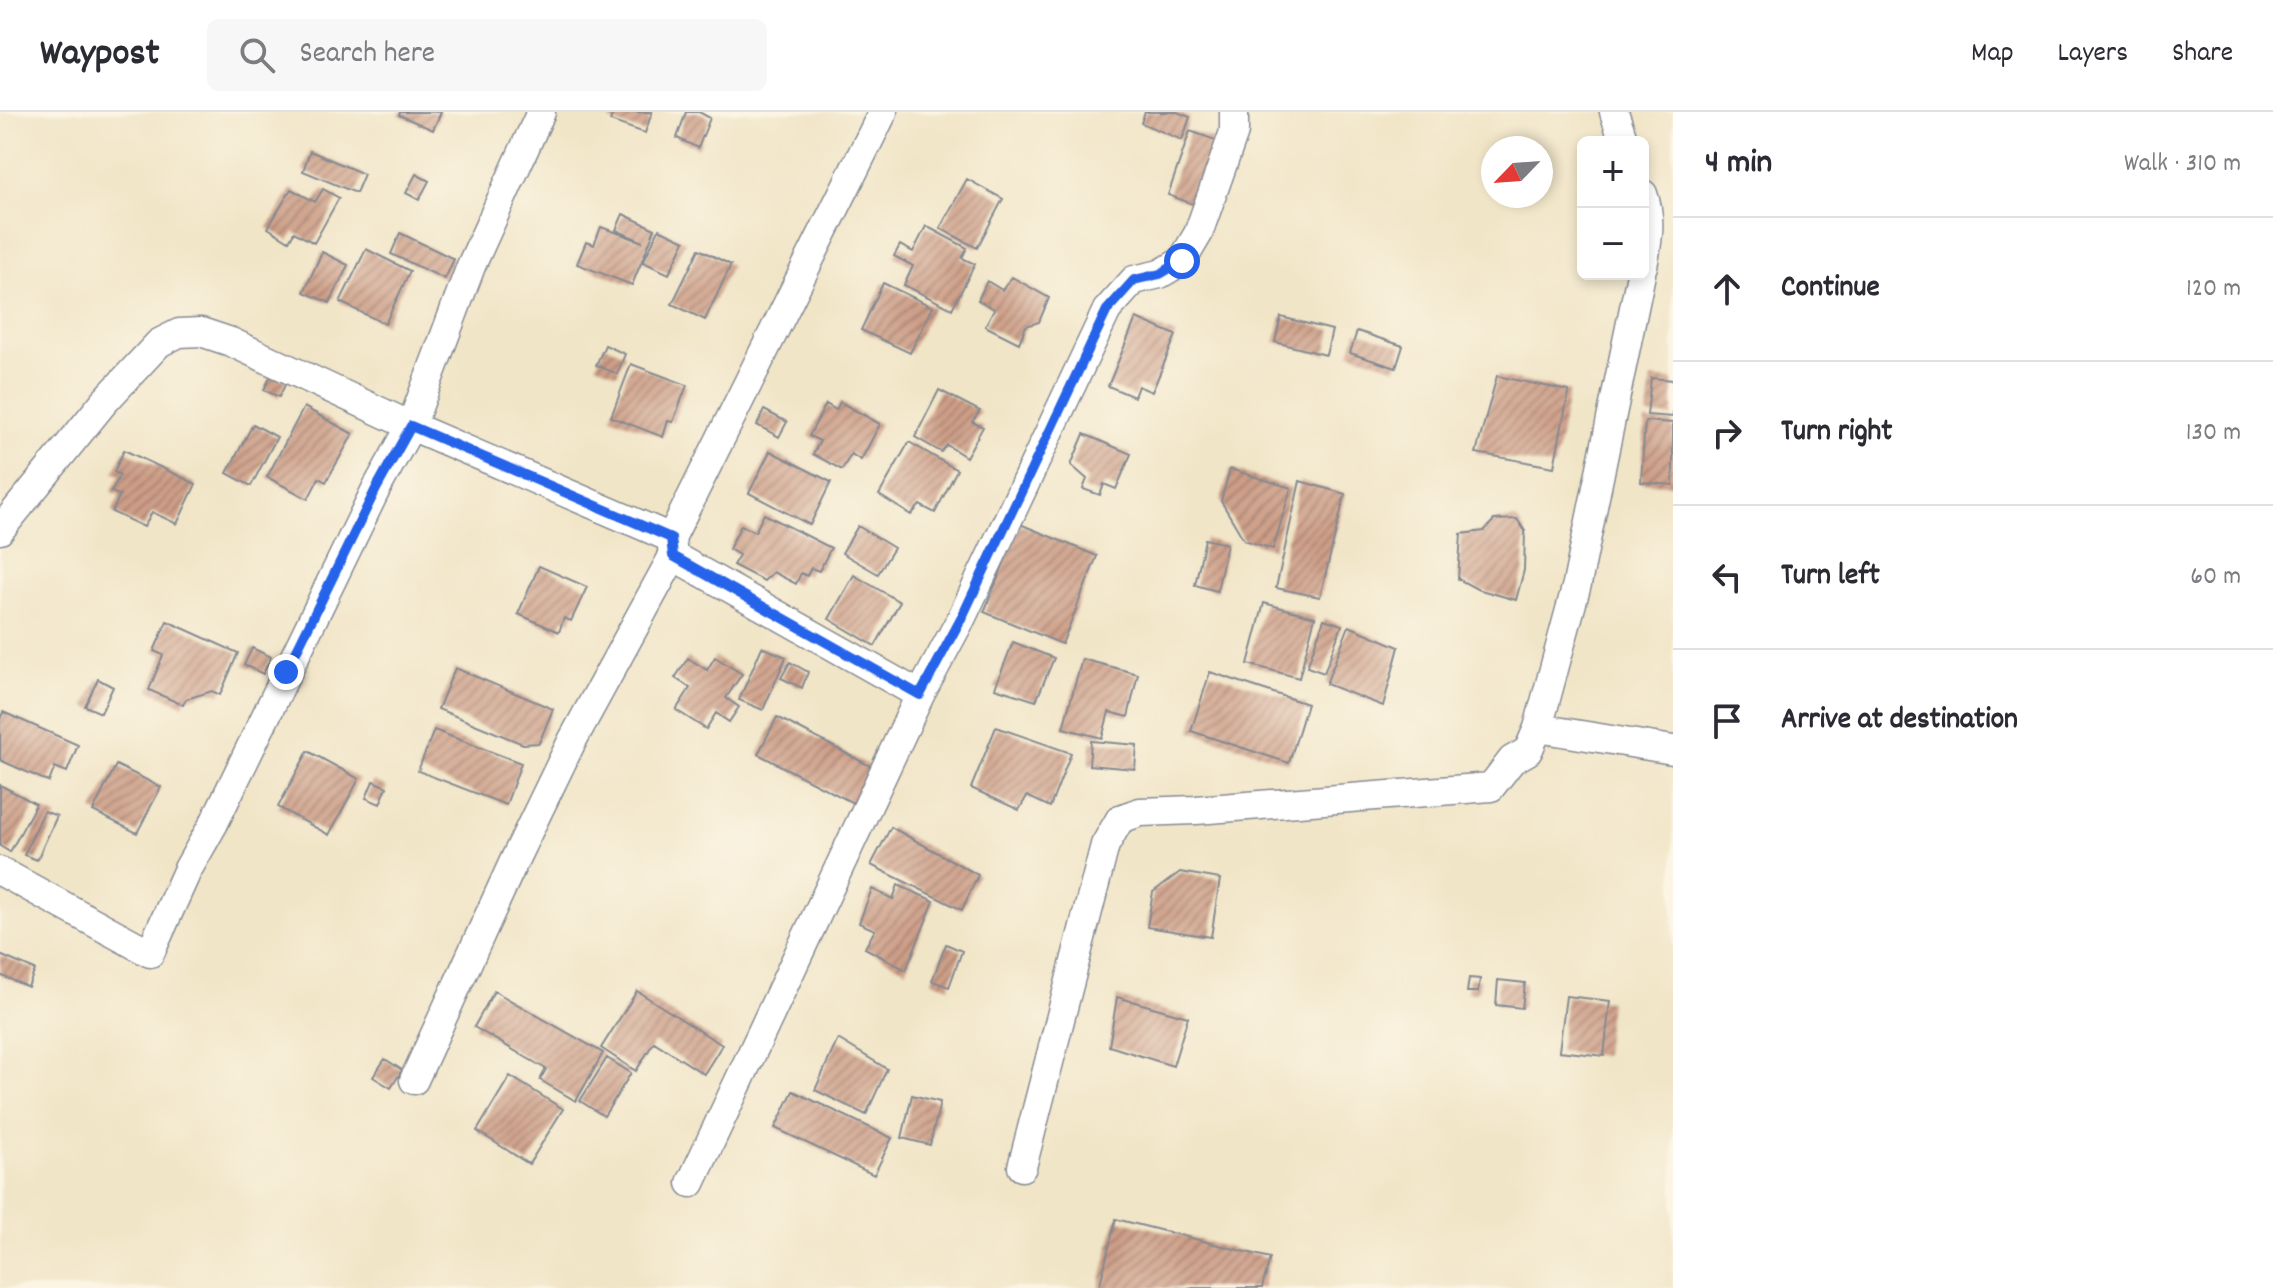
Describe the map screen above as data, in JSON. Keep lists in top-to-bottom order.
{
  "north": "bottom left",
  "page": {
    "header": "Waypost",
    "search": "Search here",
    "nav": ["Map", "Layers", "Share"],
    "heading": ["4 min", "Walk · 310 m"],
    "map_buttons": ["+", "−"],
    "list": [
      ["Continue", "120 m"],
      ["Turn right", "130 m"],
      ["Turn left", "60 m"],
      "Arrive at destination"
    ]
  }
}
